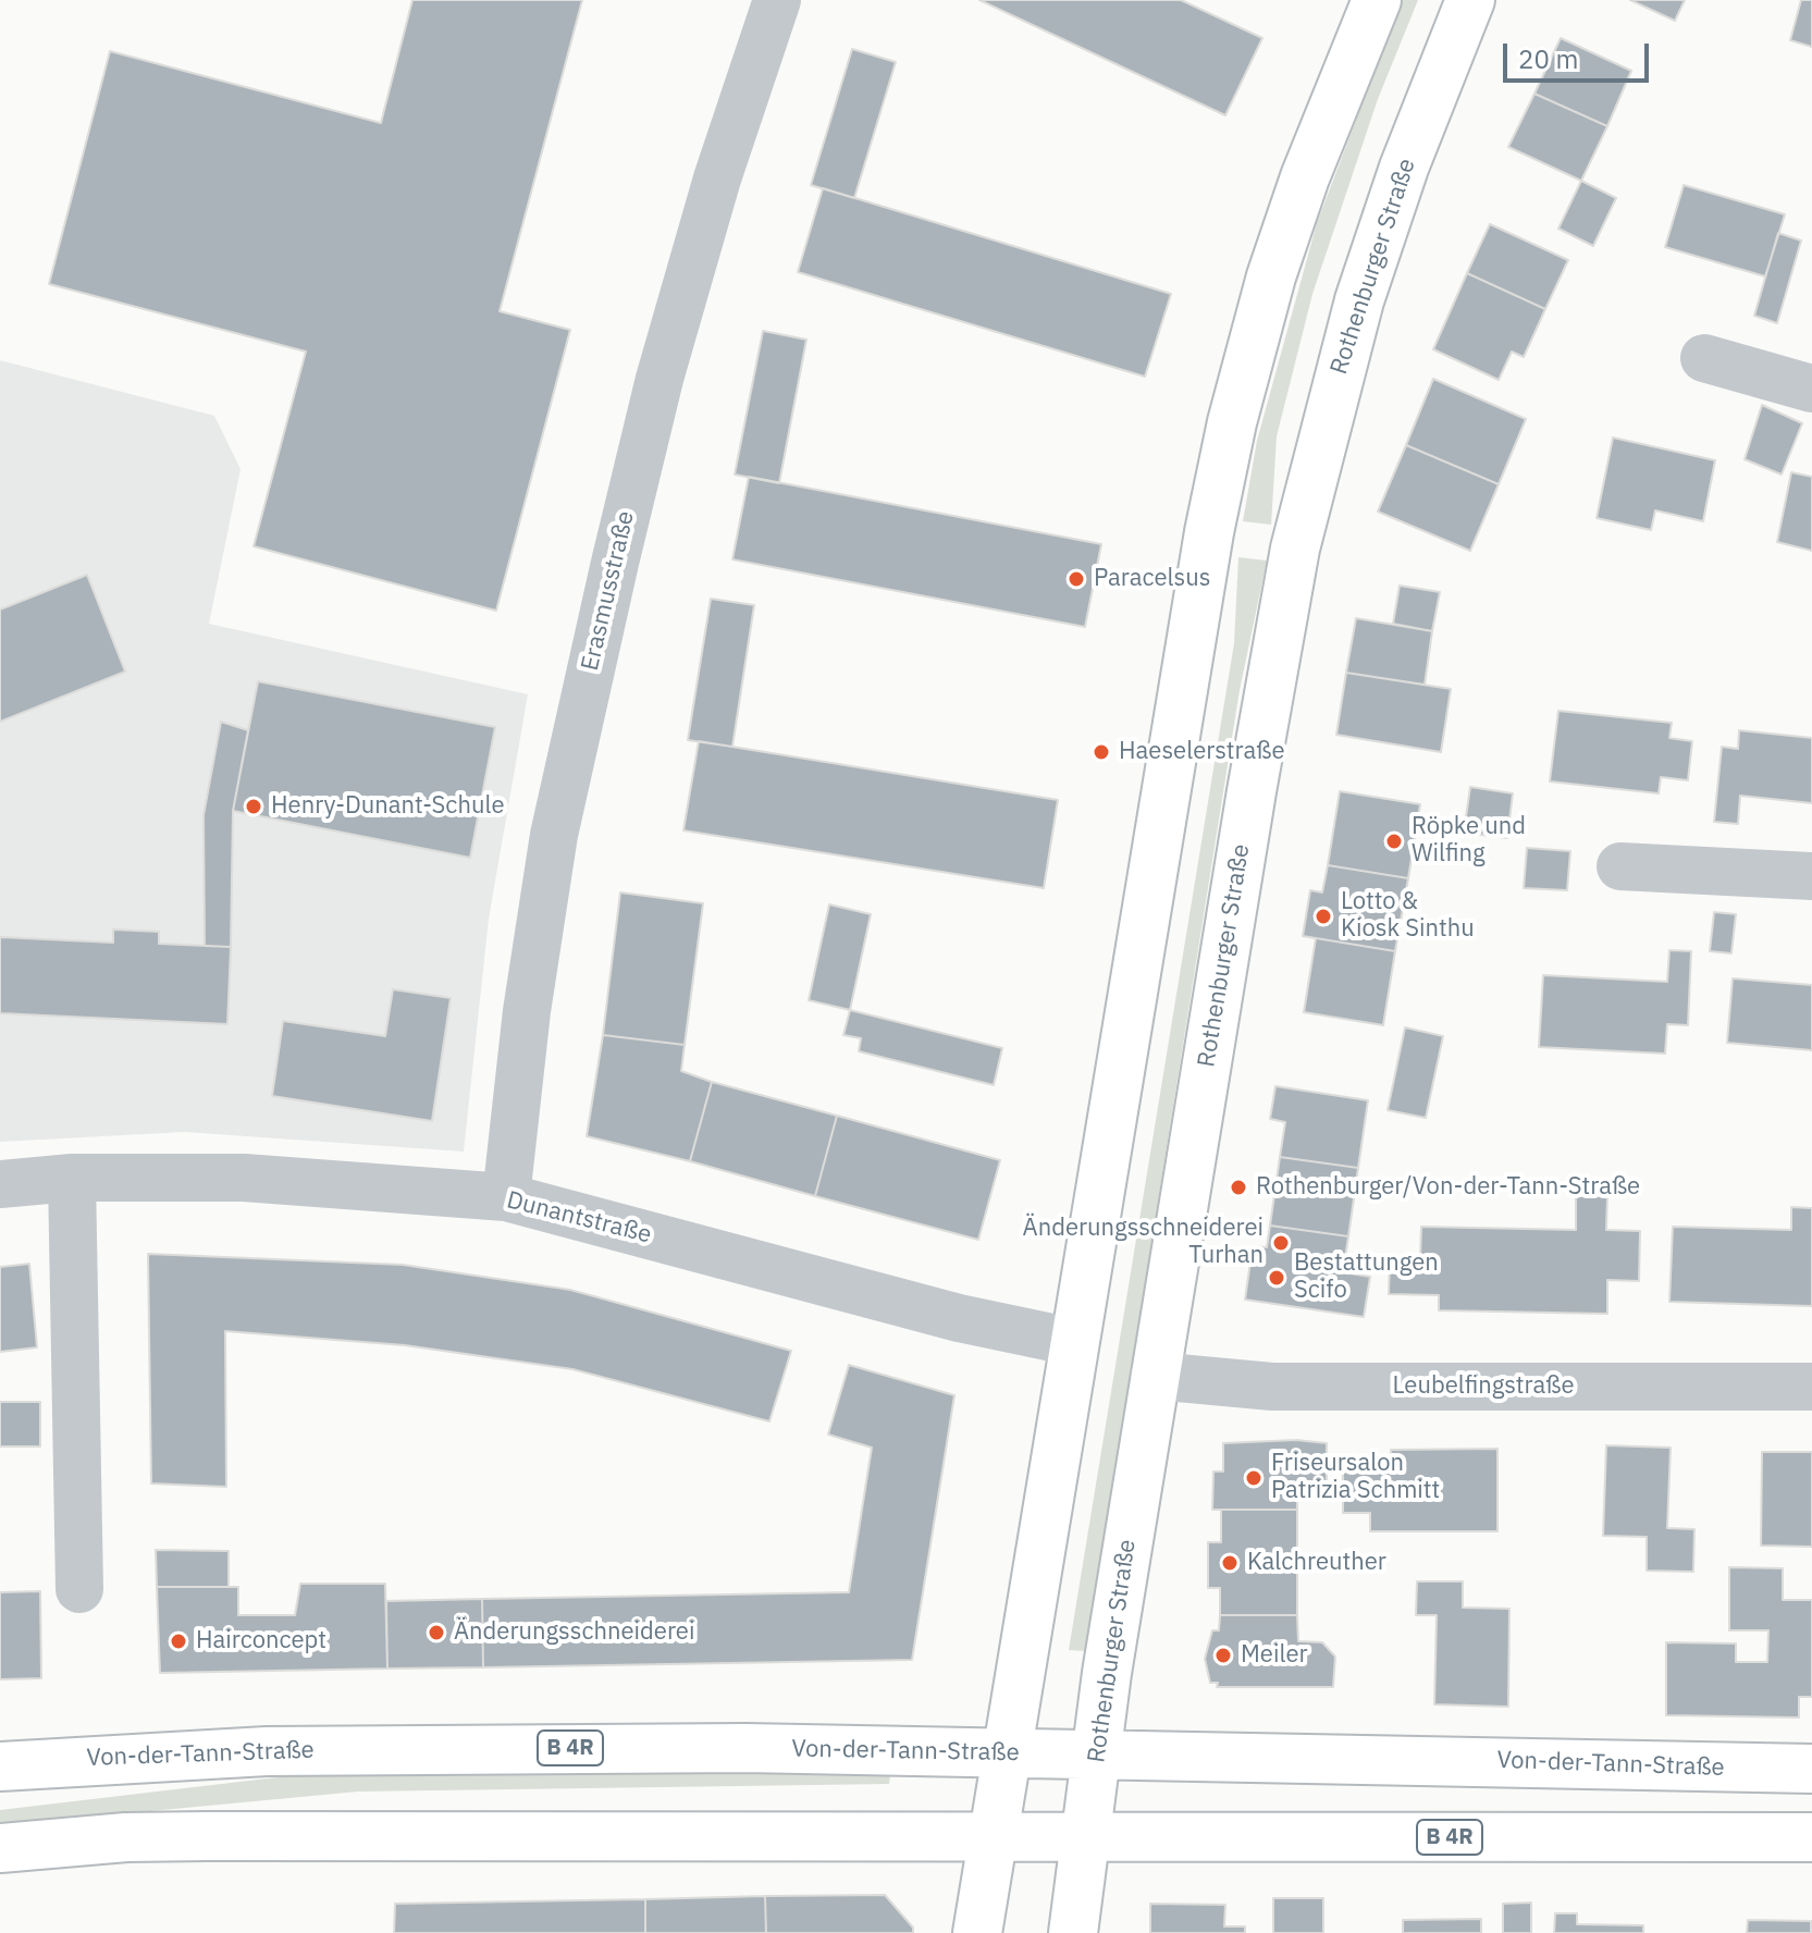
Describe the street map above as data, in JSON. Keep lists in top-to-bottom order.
{
  "streets": {
    "main road": ["Rothenburger Straße", "B 4R", "Von-der-Tann-Straße"],
    "street": ["Erasmusstraße", "Dunantstraße", "Leubelfingstraße"]
  },
  "crossings": [
    ["Rothenburger Straße", "Leubelfingstraße"],
    ["Rothenburger Straße", "B 4R"],
    ["Rothenburger Straße", "Von-der-Tann-Straße"],
    ["Erasmusstraße", "Dunantstraße"]
  ],
  "places": [
    "Paracelsus",
    "Haeselerstraße",
    "Henry-Dunant-Schule",
    "Röpke und Wilfing",
    "Lotto & Kiosk Sinthu",
    "Rothenburger/Von-der-Tann-Straße",
    "Änderungsschneiderei Turhan",
    "Bestattungen Scifo",
    "Friseursalon Patrizia Schmitt",
    "Kalchreuther",
    "Änderungsschneiderei",
    "Hairconcept",
    "Meiler"
  ],
  "scale_bar": "20 m"
}
